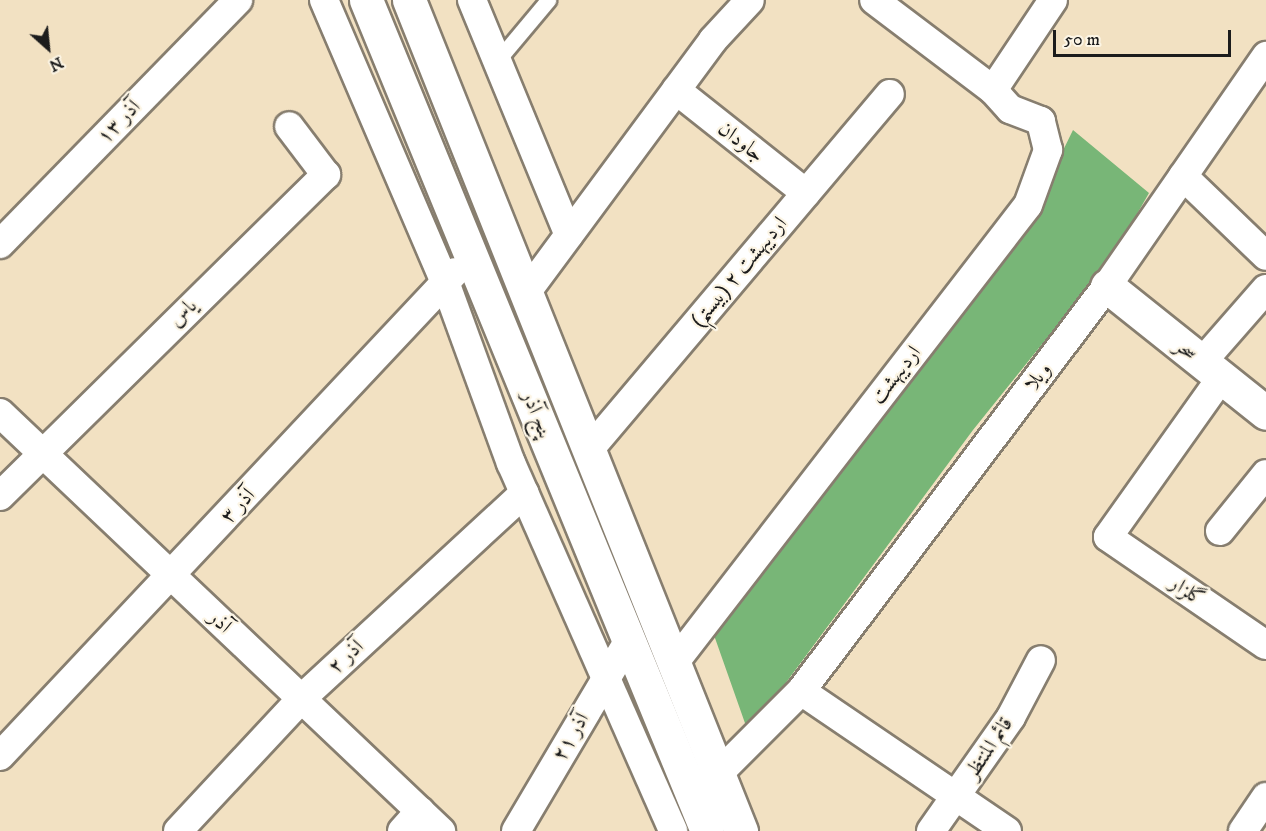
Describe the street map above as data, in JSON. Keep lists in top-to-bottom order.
{
  "streets": {
    "main road": ["سحر", "پنج آذر"],
    "street": [
      "۱۳ آذر",
      "جاودان",
      "اردیبهشت ۲ (بیستم)",
      "یاس",
      "اردیبهشت",
      "ویلا",
      "آذر ۳",
      "گلزار",
      "آذر",
      "آذر ۲",
      "آذر ۲۱",
      "قائم المنتظر"
    ]
  },
  "crossings": [
    ["جاودان", "اردیبهشت ۲ (بیستم)"],
    ["اردیبهشت ۲ (بیستم)", "پنج آذر"],
    ["یاس", "آذر"],
    ["سحر", "ویلا"],
    ["سحر", "گلزار"],
    ["اردیبهشت", "پنج آذر"],
    ["ویلا", "پنج آذر"],
    ["پنج آذر", "آذر ۳"],
    ["پنج آذر", "آذر ۲۱"],
    ["آذر ۳", "آذر"],
    ["آذر", "آذر ۲"]
  ],
  "scale_bar": "50 m",
  "north": "bottom right"
}
